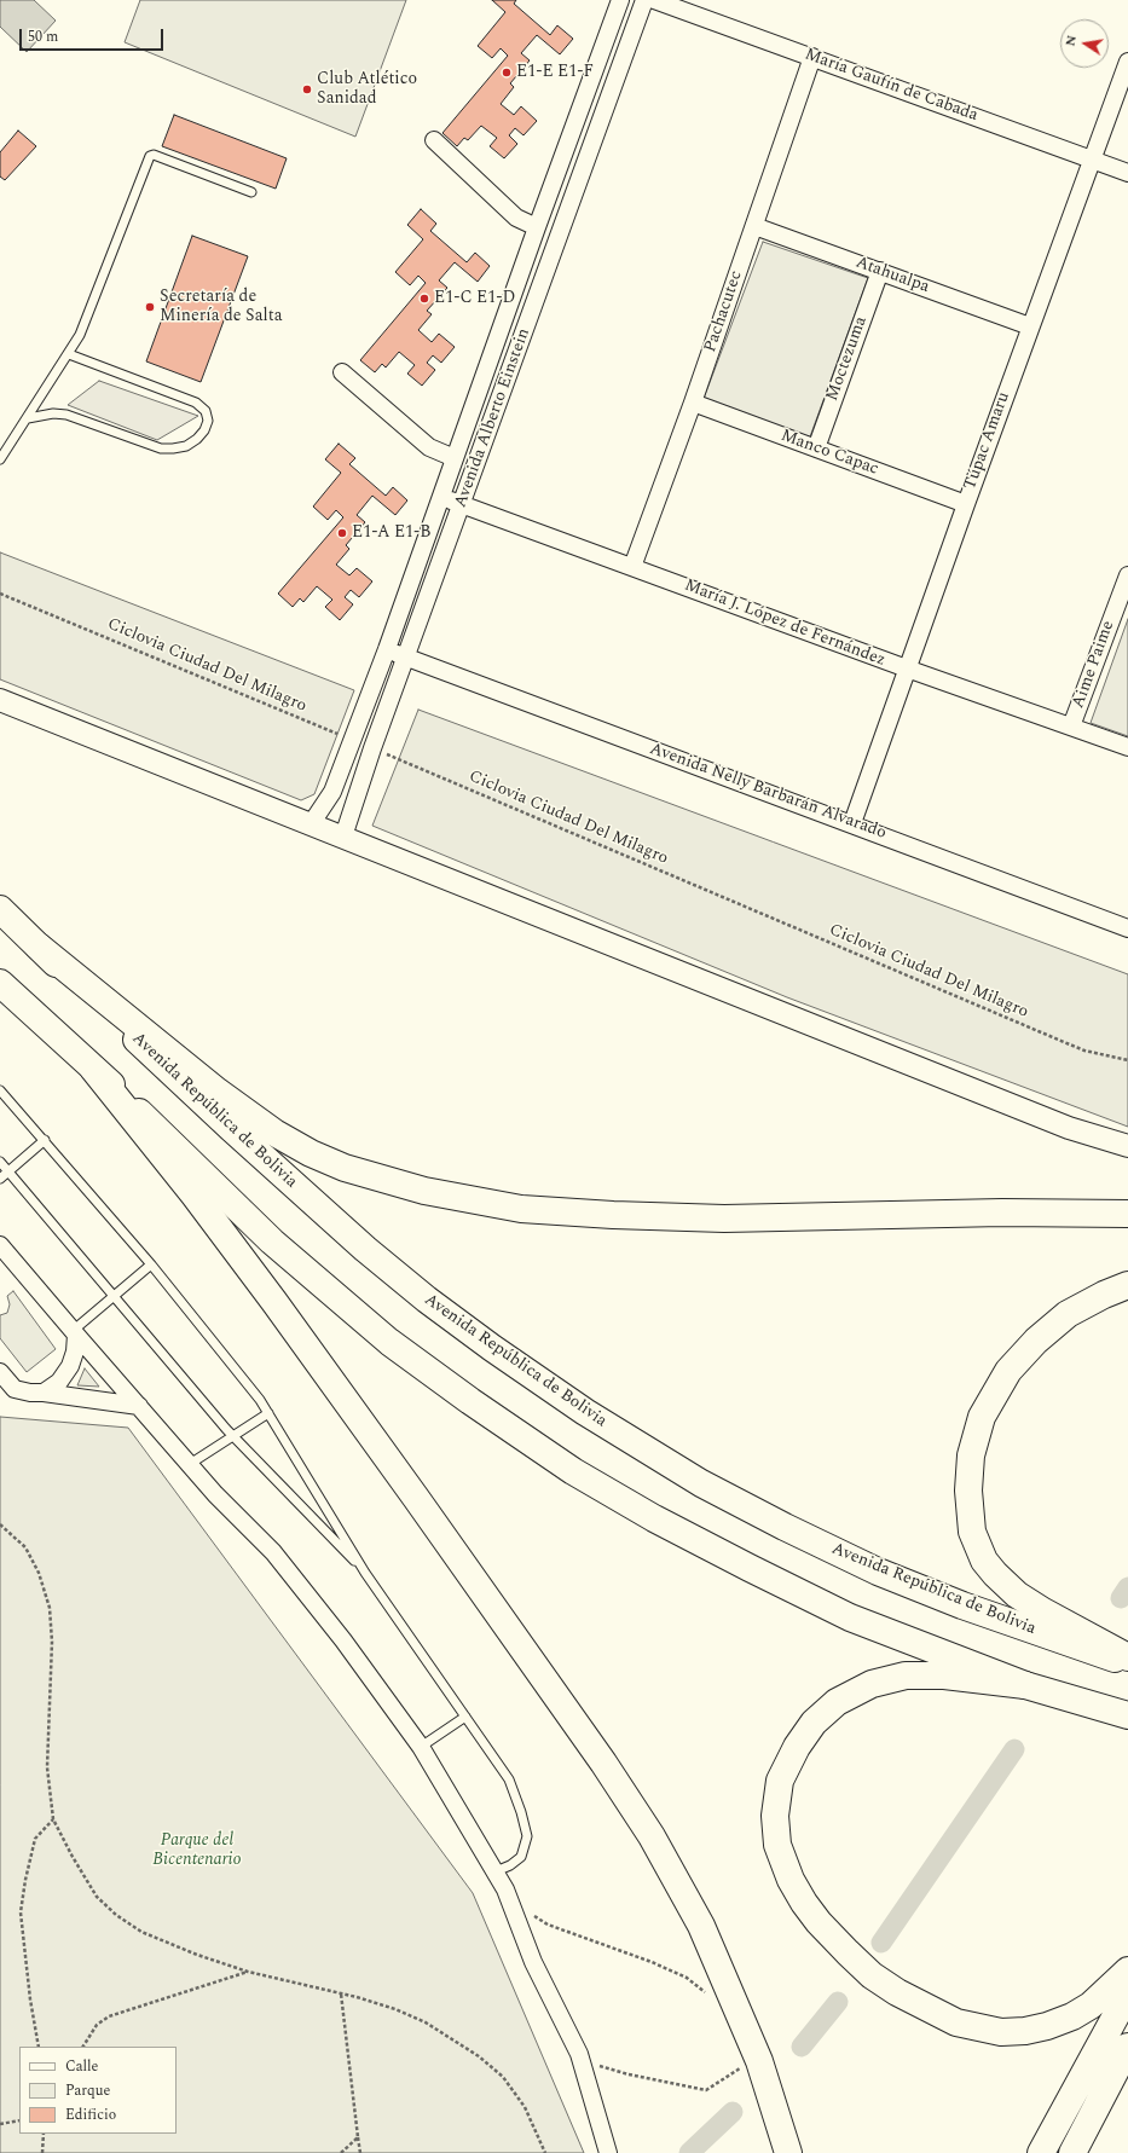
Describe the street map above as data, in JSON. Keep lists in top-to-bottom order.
{
  "streets": {
    "main road": ["Avenida República de Bolivia"],
    "street": [
      "María Gaufín de Cabada",
      "Atahualpa",
      "Pachacutec",
      "Moctezuma",
      "Avenida Alberto Einstein",
      "Túpac Amaru",
      "Manco Capac",
      "María J. López de Fernández",
      "Aime Paime",
      "Avenida Nelly Barbarán Alvarado"
    ],
    "path": ["Ciclovia Ciudad Del Milagro"]
  },
  "crossings": [
    ["María Gaufín de Cabada", "Pachacutec"],
    ["María Gaufín de Cabada", "Túpac Amaru"],
    ["Atahualpa", "Pachacutec"],
    ["Atahualpa", "Moctezuma"],
    ["Atahualpa", "Túpac Amaru"],
    ["Pachacutec", "Manco Capac"],
    ["Pachacutec", "María J. López de Fernández"],
    ["Moctezuma", "Manco Capac"],
    ["Avenida Alberto Einstein", "María J. López de Fernández"],
    ["Avenida Alberto Einstein", "Ciclovia Ciudad Del Milagro"],
    ["Avenida Alberto Einstein", "Avenida Nelly Barbarán Alvarado"],
    ["Túpac Amaru", "Manco Capac"],
    ["Túpac Amaru", "María J. López de Fernández"],
    ["Túpac Amaru", "Avenida Nelly Barbarán Alvarado"],
    ["María J. López de Fernández", "Aime Paime"]
  ],
  "parks": ["Parque del Bicentenario"],
  "places": [
    "E1-E E1-F",
    "Club Atlético Sanidad",
    "E1-C E1-D",
    "Secretaría de Minería de Salta",
    "E1-A E1-B"
  ],
  "legend": ["Calle", "Parque", "Edificio"],
  "scale_bar": "50 m",
  "north": "left"
}
